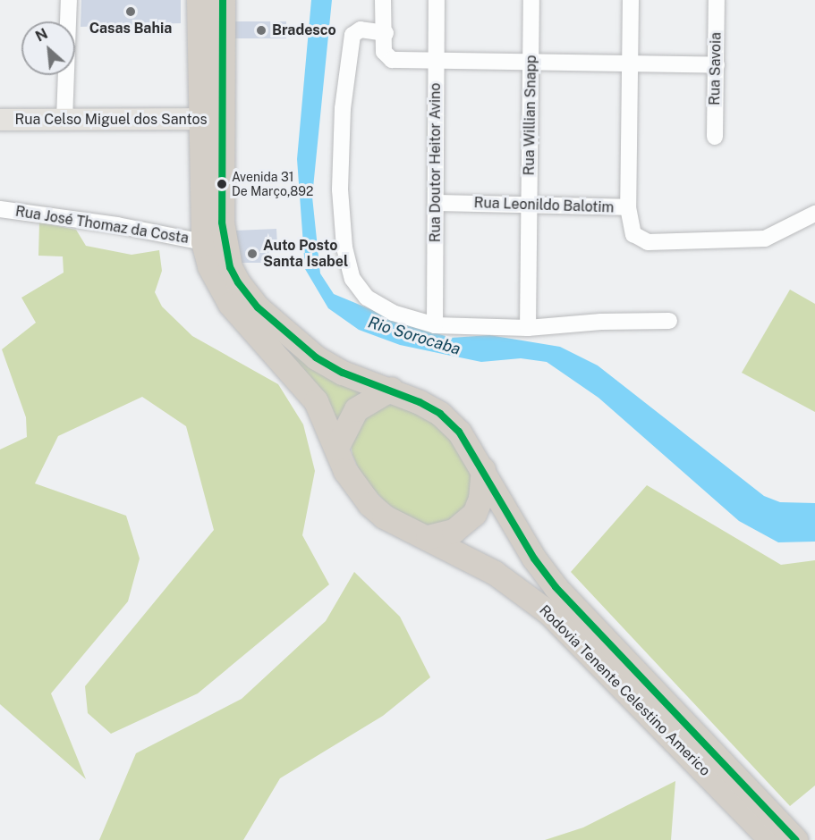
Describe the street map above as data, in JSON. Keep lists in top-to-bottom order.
{
  "streets": {
    "highway": ["Rodovia Tenente Celestino Americo"],
    "main road": ["Rua Celso Miguel dos Santos"],
    "street": [
      "Rua Savoia",
      "Rua Willian Snapp",
      "Rua Doutor Heitor Avino",
      "Rua Leonildo Balotim",
      "Rua José Thomaz da Costa"
    ]
  },
  "crossings": [
    ["Rua Willian Snapp", "Rua Leonildo Balotim"],
    ["Rua Celso Miguel dos Santos", "Rodovia Tenente Celestino Americo"],
    ["Rua Doutor Heitor Avino", "Rua Leonildo Balotim"],
    ["Rua José Thomaz da Costa", "Rodovia Tenente Celestino Americo"]
  ],
  "water": ["Rio Sorocaba"],
  "places": [
    "Casas Bahia",
    "Bradesco",
    "Avenida 31 De Março,892",
    "Auto Posto Santa Isabel"
  ],
  "north": "top left"
}
